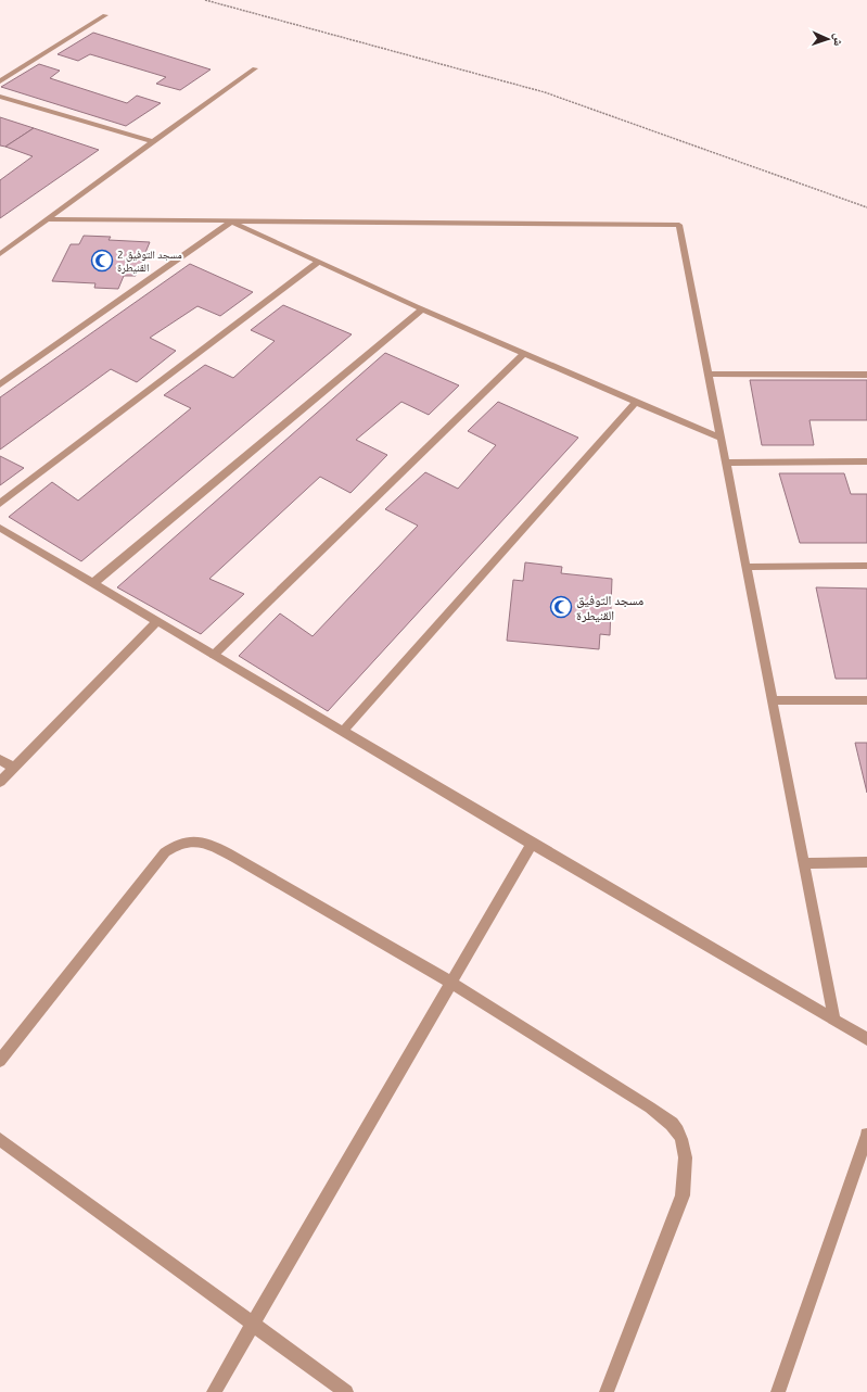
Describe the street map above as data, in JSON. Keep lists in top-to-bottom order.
{
  "places": {
    "mosque": ["2 مسجد التوفيق القنيطرة", "مسجد التوفيق القنيطرة"]
  },
  "north": "right"
}
